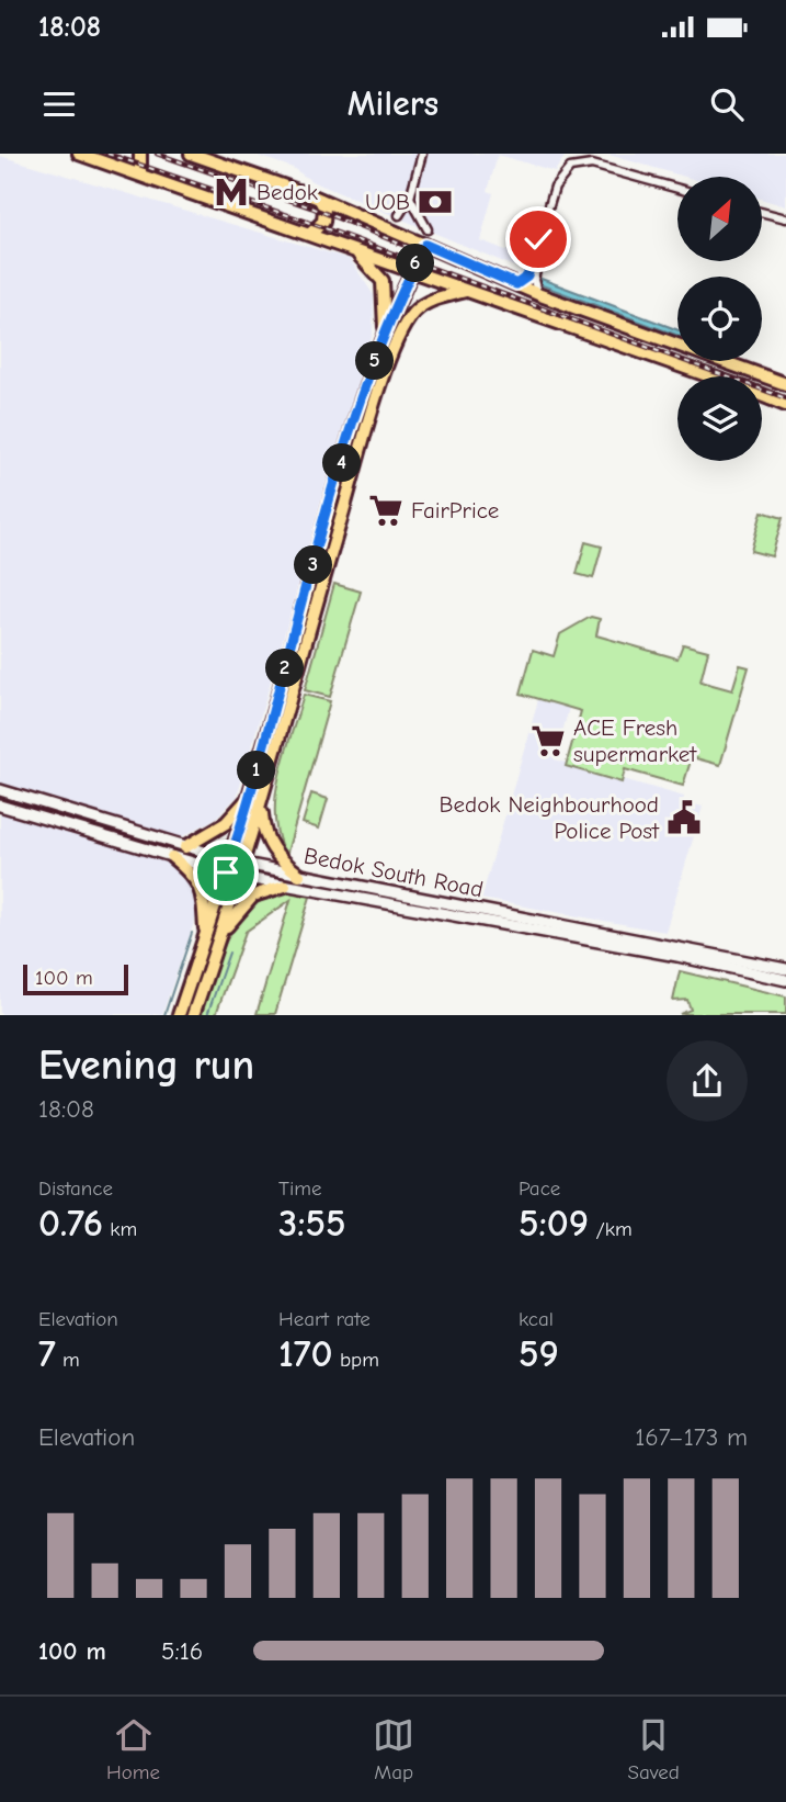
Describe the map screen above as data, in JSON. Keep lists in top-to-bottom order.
{
  "streets": {
    "main road": ["Bedok South Road"]
  },
  "places": {
    "metro station": ["Bedok"],
    "bank": ["UOB"],
    "supermarket": ["FairPrice", "ACE Fresh supermarket"],
    "public building": ["Bedok Neighbourhood Police Post"]
  },
  "scale_bar": "100 m",
  "north": "top right",
  "page": {
    "status": "18:08",
    "header": "Milers",
    "pins": [
      "6",
      "5",
      "4",
      "3",
      "2",
      "1"
    ],
    "scale": "100 m",
    "heading": ["Evening run", "18:08"],
    "stats": [
      ["Distance", "0.76 km"],
      ["Time", "3:55"],
      ["Pace", "5:09 /km"],
      ["Elevation", "7 m"],
      ["Heart rate", "170 bpm"],
      ["kcal", "59"]
    ],
    "chart": ["Elevation", "167–173 m"],
    "list": [
      {
        "name": "100 m",
        "note": "5:16"
      }
    ],
    "tabs": ["Home", "Map", "Saved"]
  }
}
